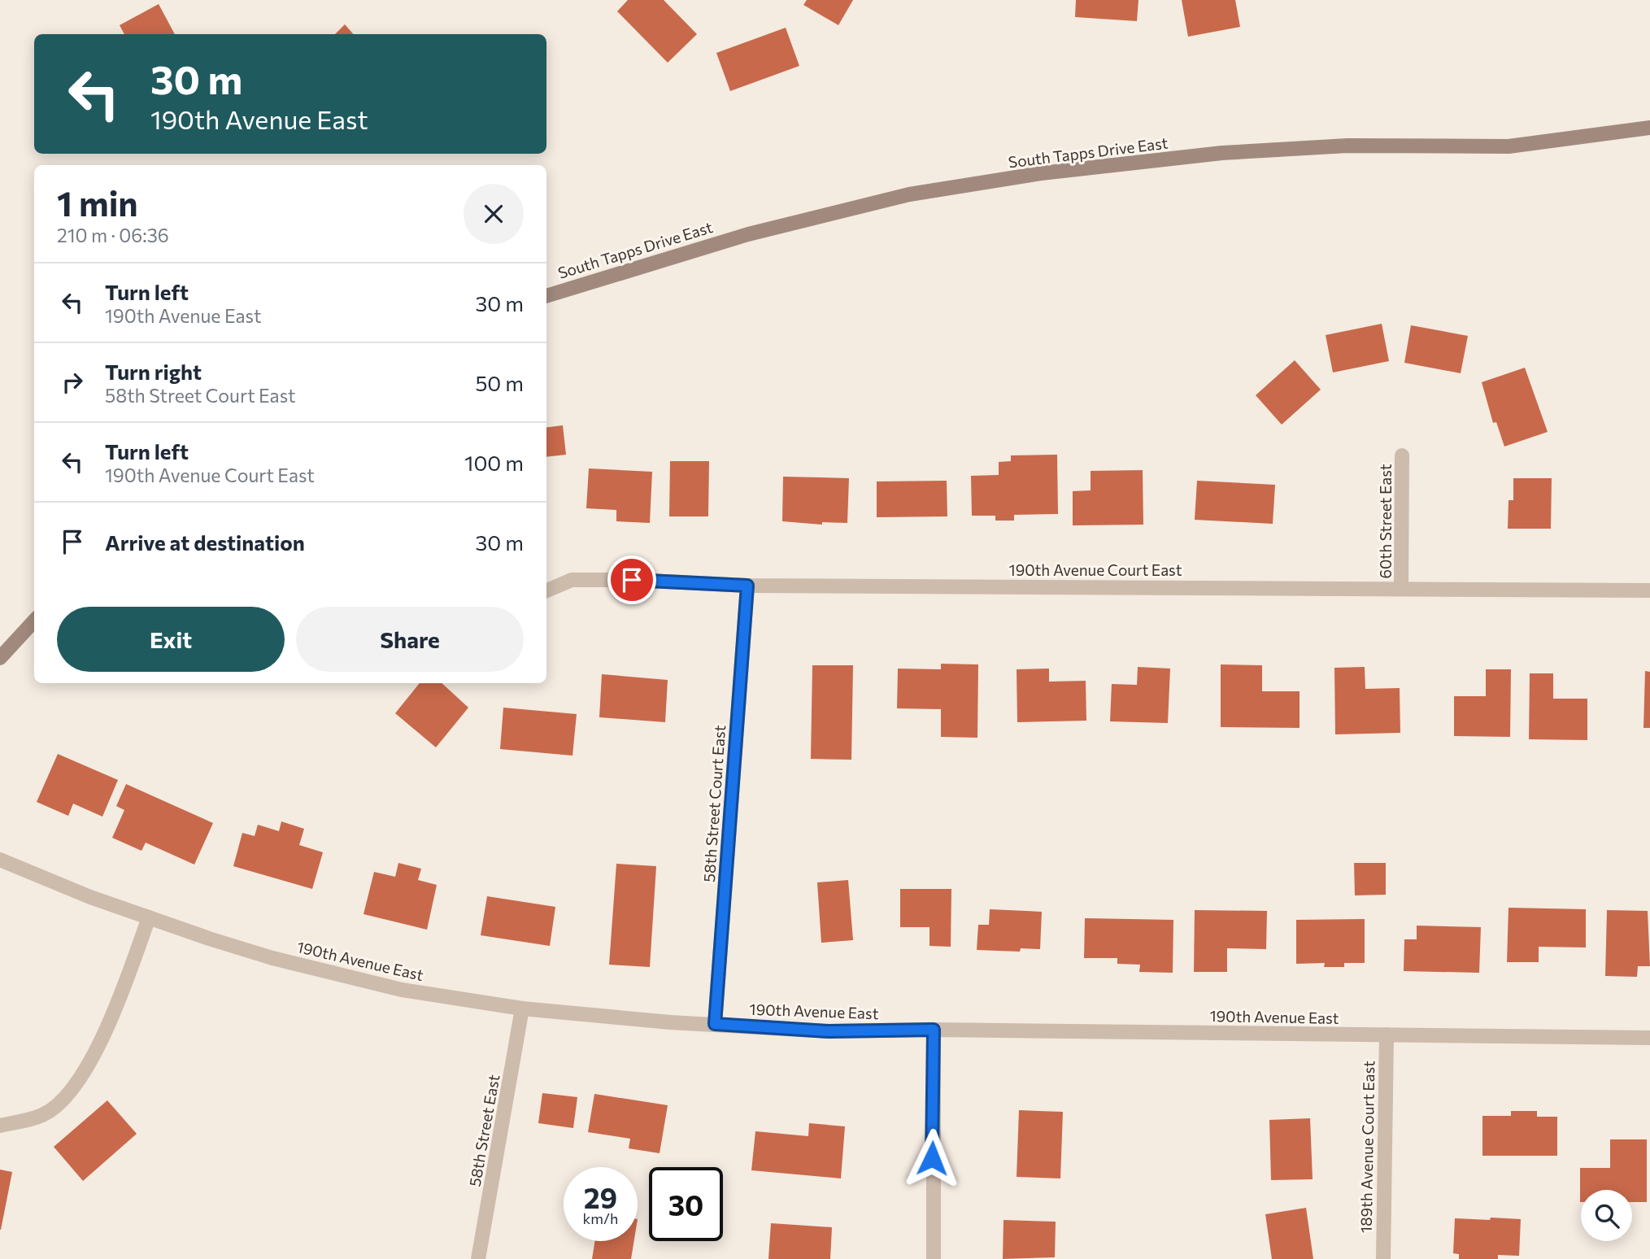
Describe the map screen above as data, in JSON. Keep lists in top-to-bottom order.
{
  "streets": {
    "street": [
      "South Tapps Drive East",
      "60th Street East",
      "190th Avenue Court East",
      "58th Street Court East",
      "190th Avenue East",
      "58th Street East",
      "189th Avenue Court East"
    ]
  },
  "crossings": [
    ["60th Street East", "190th Avenue Court East"],
    ["190th Avenue Court East", "58th Street Court East"],
    ["58th Street Court East", "190th Avenue East"],
    ["190th Avenue East", "58th Street East"],
    ["190th Avenue East", "189th Avenue Court East"]
  ],
  "page": {
    "turn": ["30 m", "190th Avenue East"],
    "heading": ["1 min", "210 m · 06:36"],
    "list": [
      {
        "name": "Turn left",
        "note": "190th Avenue East",
        "value": "30 m"
      },
      {
        "name": "Turn right",
        "note": "58th Street Court East",
        "value": "50 m"
      },
      {
        "name": "Turn left",
        "note": "190th Avenue Court East",
        "value": "100 m"
      },
      {
        "name": "Arrive at destination",
        "value": "30 m"
      }
    ],
    "buttons": ["Exit", "Share"],
    "speed": "29 km/h",
    "limit": "30"
  }
}
